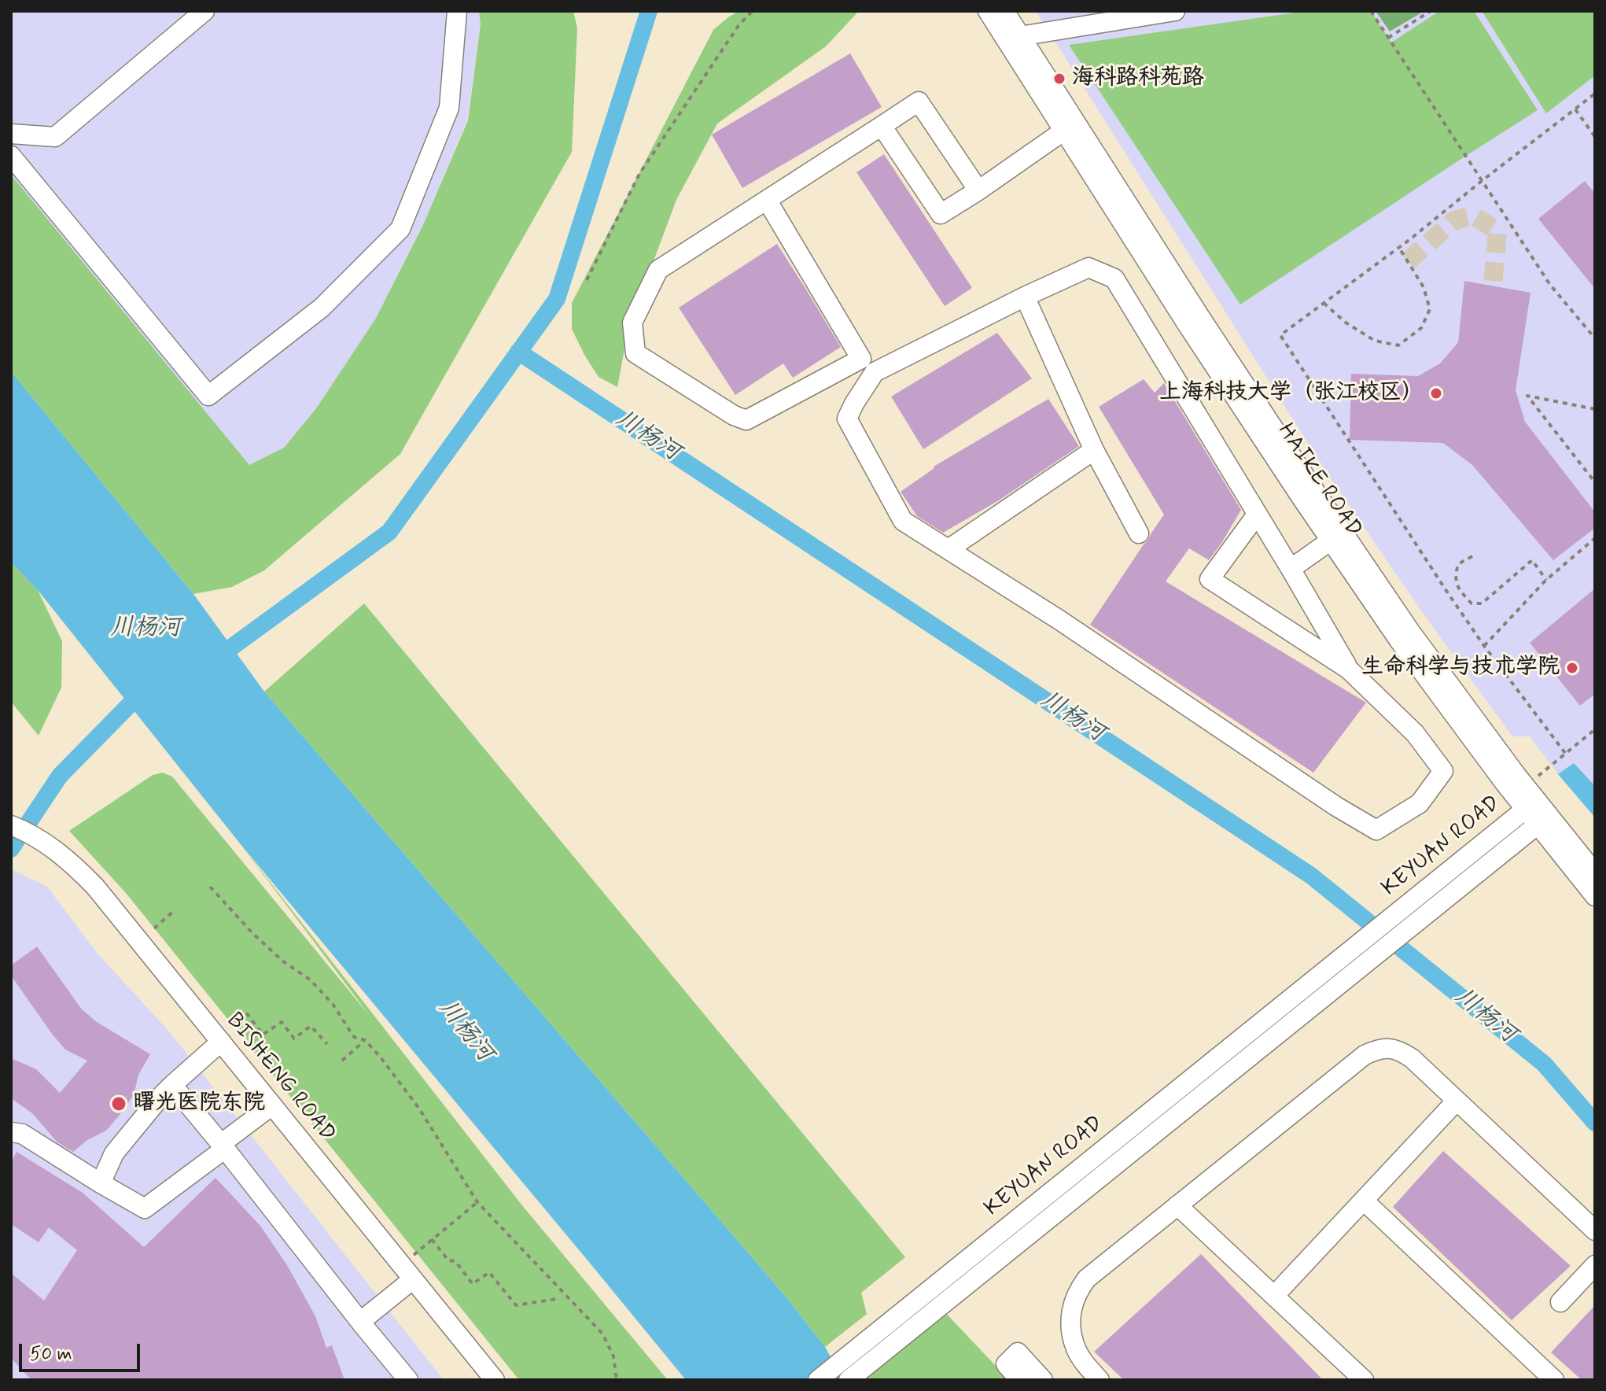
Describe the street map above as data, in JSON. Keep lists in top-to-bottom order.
{
  "streets": {
    "street": ["HAIKE ROAD", "KEYUAN ROAD", "BISHENG ROAD"]
  },
  "crossings": [
    ["HAIKE ROAD", "KEYUAN ROAD"]
  ],
  "water": ["川杨河"],
  "places": [
    "海科路科苑路",
    "上海科技大学（张江校区）",
    "生命科学与技术学院",
    "曙光医院东院"
  ],
  "scale_bar": "50 m"
}
